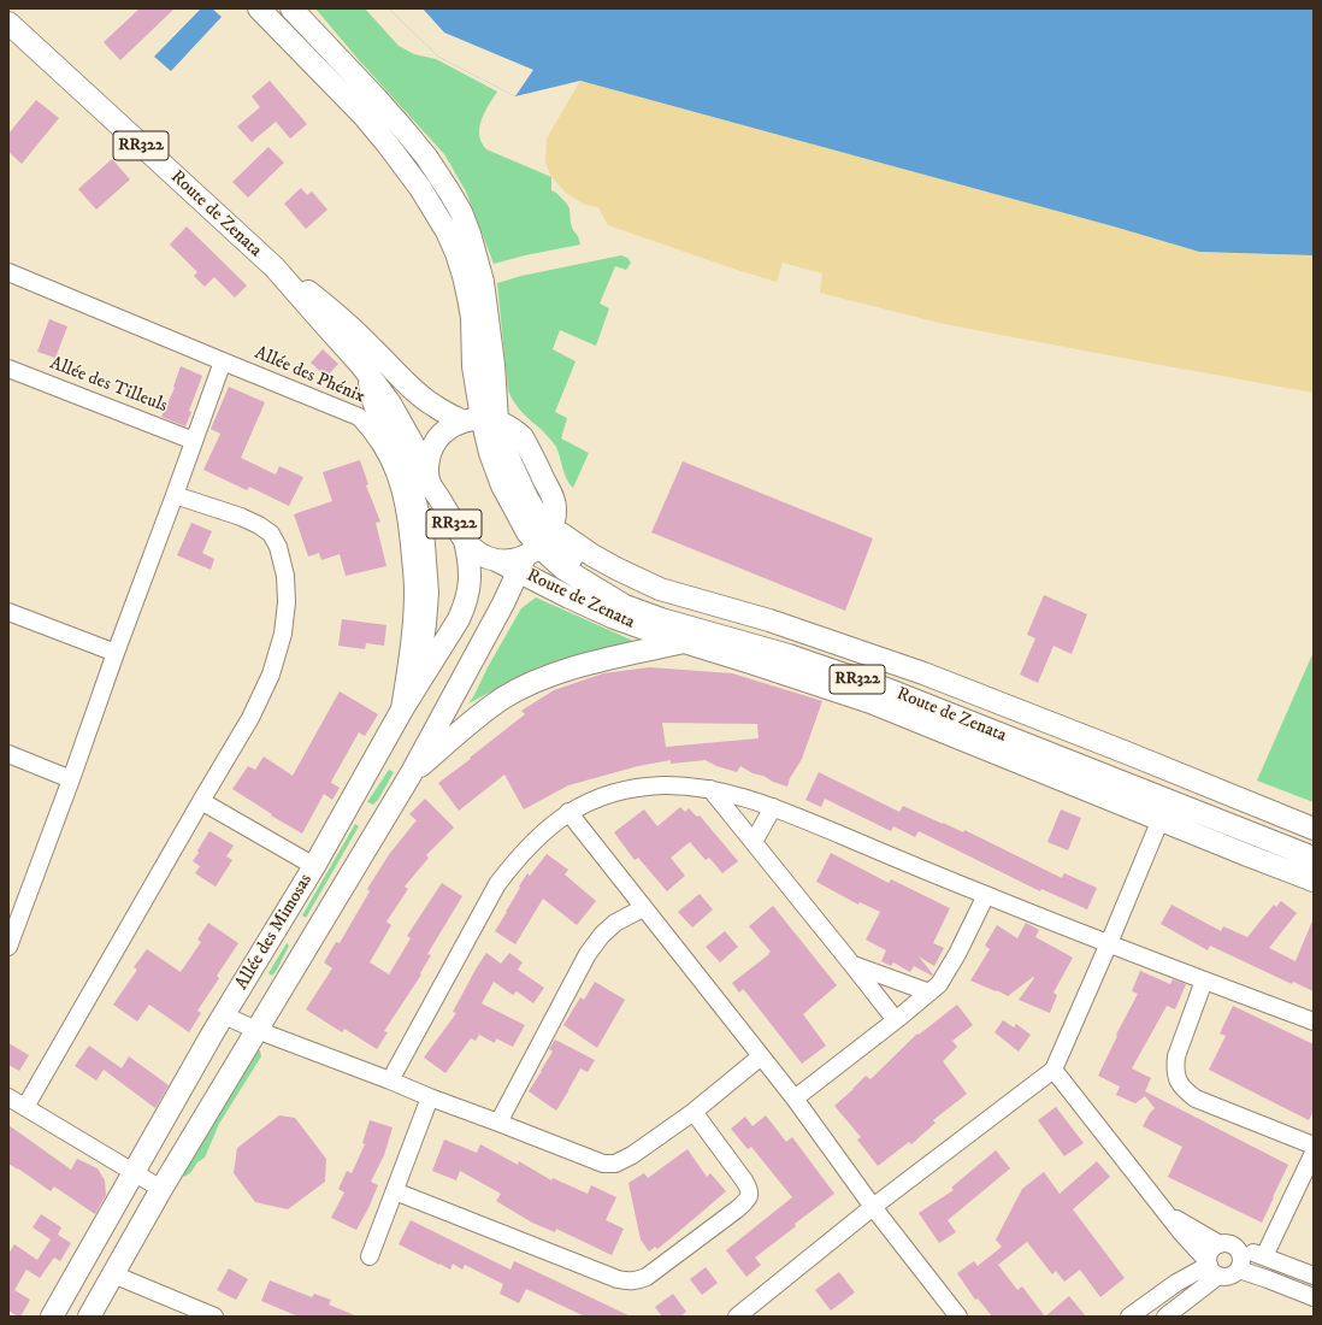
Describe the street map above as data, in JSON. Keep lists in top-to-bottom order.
{
  "streets": {
    "main road": ["RR322", "Route de Zenata", "Allée des Mimosas"],
    "street": ["Allée des Phénix", "Allée des Tilleuls"]
  },
  "crossings": [
    ["RR322", "Route de Zenata"],
    ["RR322", "Allée des Mimosas"],
    ["Route de Zenata", "Allée des Mimosas"],
    ["Allée des Phénix", "Allée des Mimosas"]
  ]
}
